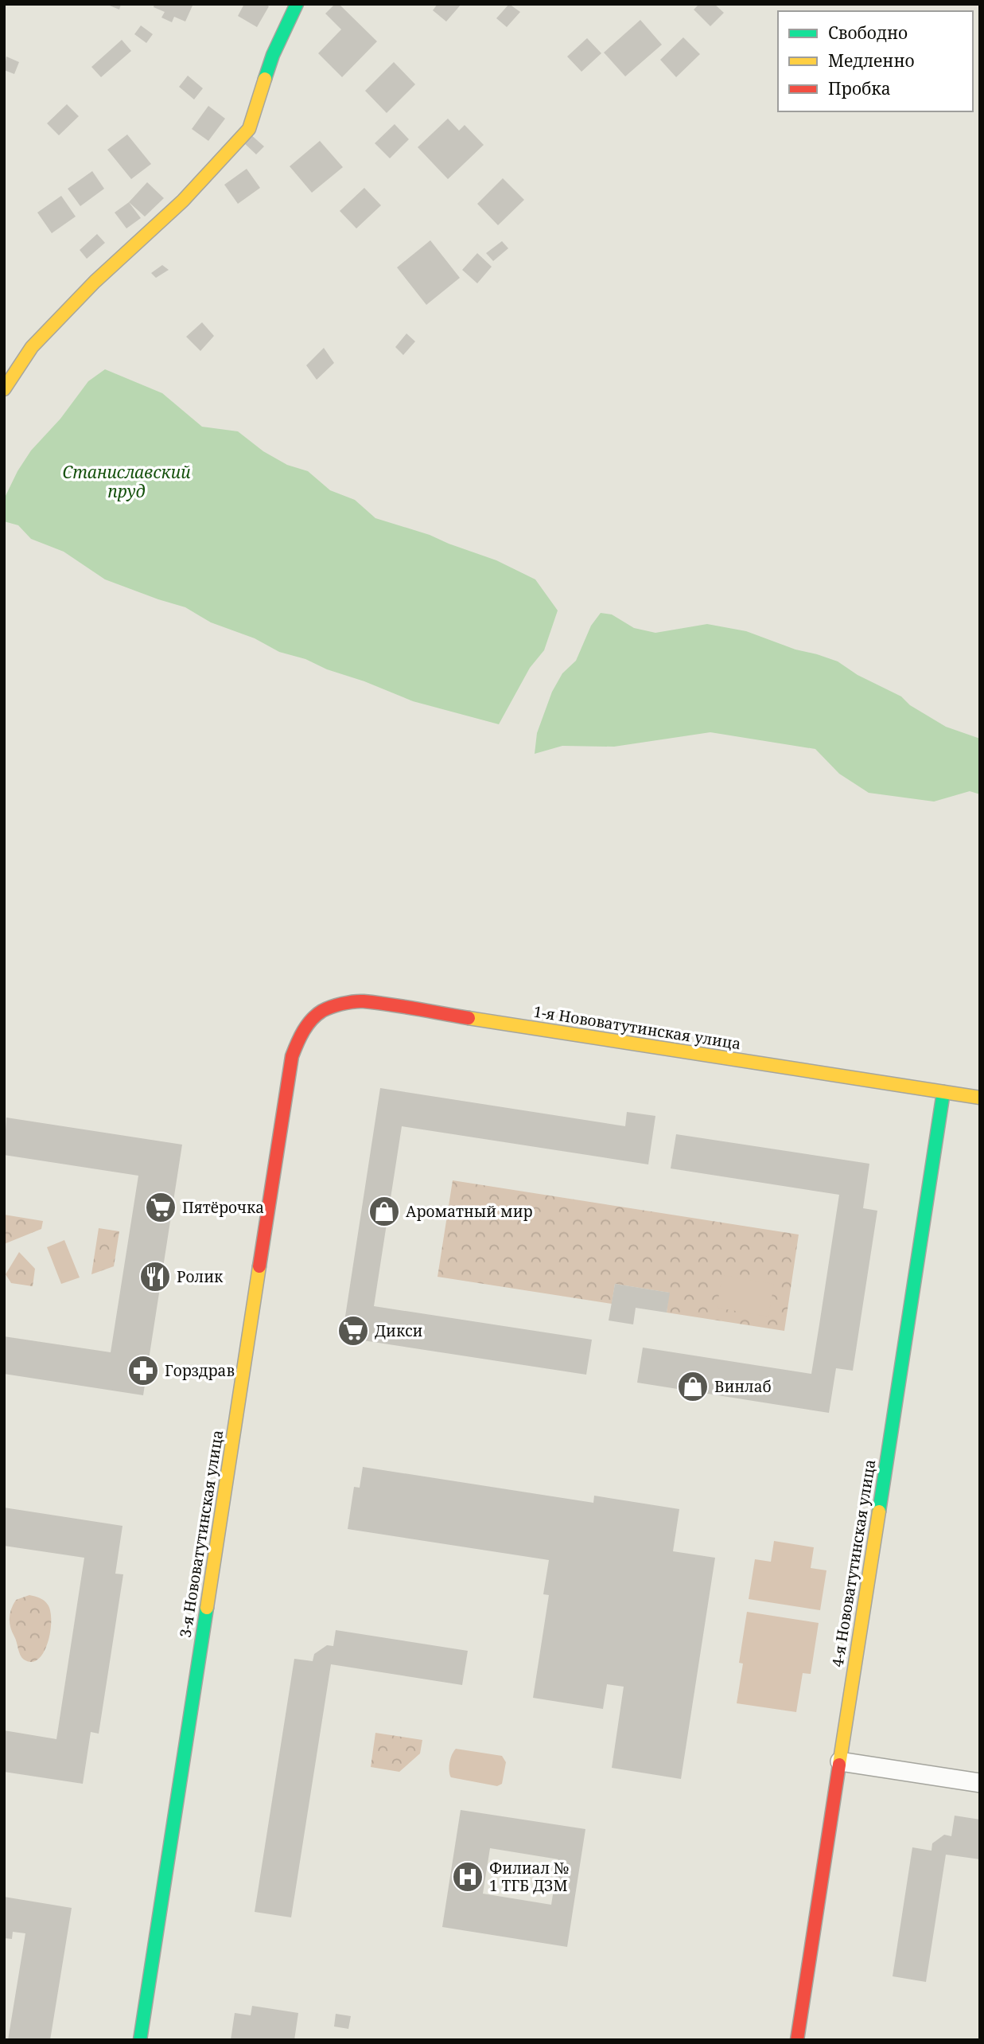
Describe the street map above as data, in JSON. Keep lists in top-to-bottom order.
{
  "streets": {
    "street": ["1-я Нововатутинская улица", "3-я Нововатутинская улица", "4-я Нововатутинская улица"]
  },
  "crossings": [
    ["1-я Нововатутинская улица", "3-я Нововатутинская улица"],
    ["1-я Нововатутинская улица", "4-я Нововатутинская улица"]
  ],
  "water": ["Станиславский пруд"],
  "places": {
    "supermarket": ["Пятёрочка", "Дикси"],
    "shop": ["Ароматный мир", "Винлаб"],
    "restaurant": ["Ролик"],
    "pharmacy": ["Горздрав"],
    "hospital": ["Филиал № 1 ТГБ ДЗМ"]
  },
  "legend": ["Свободно", "Медленно", "Пробка"]
}
